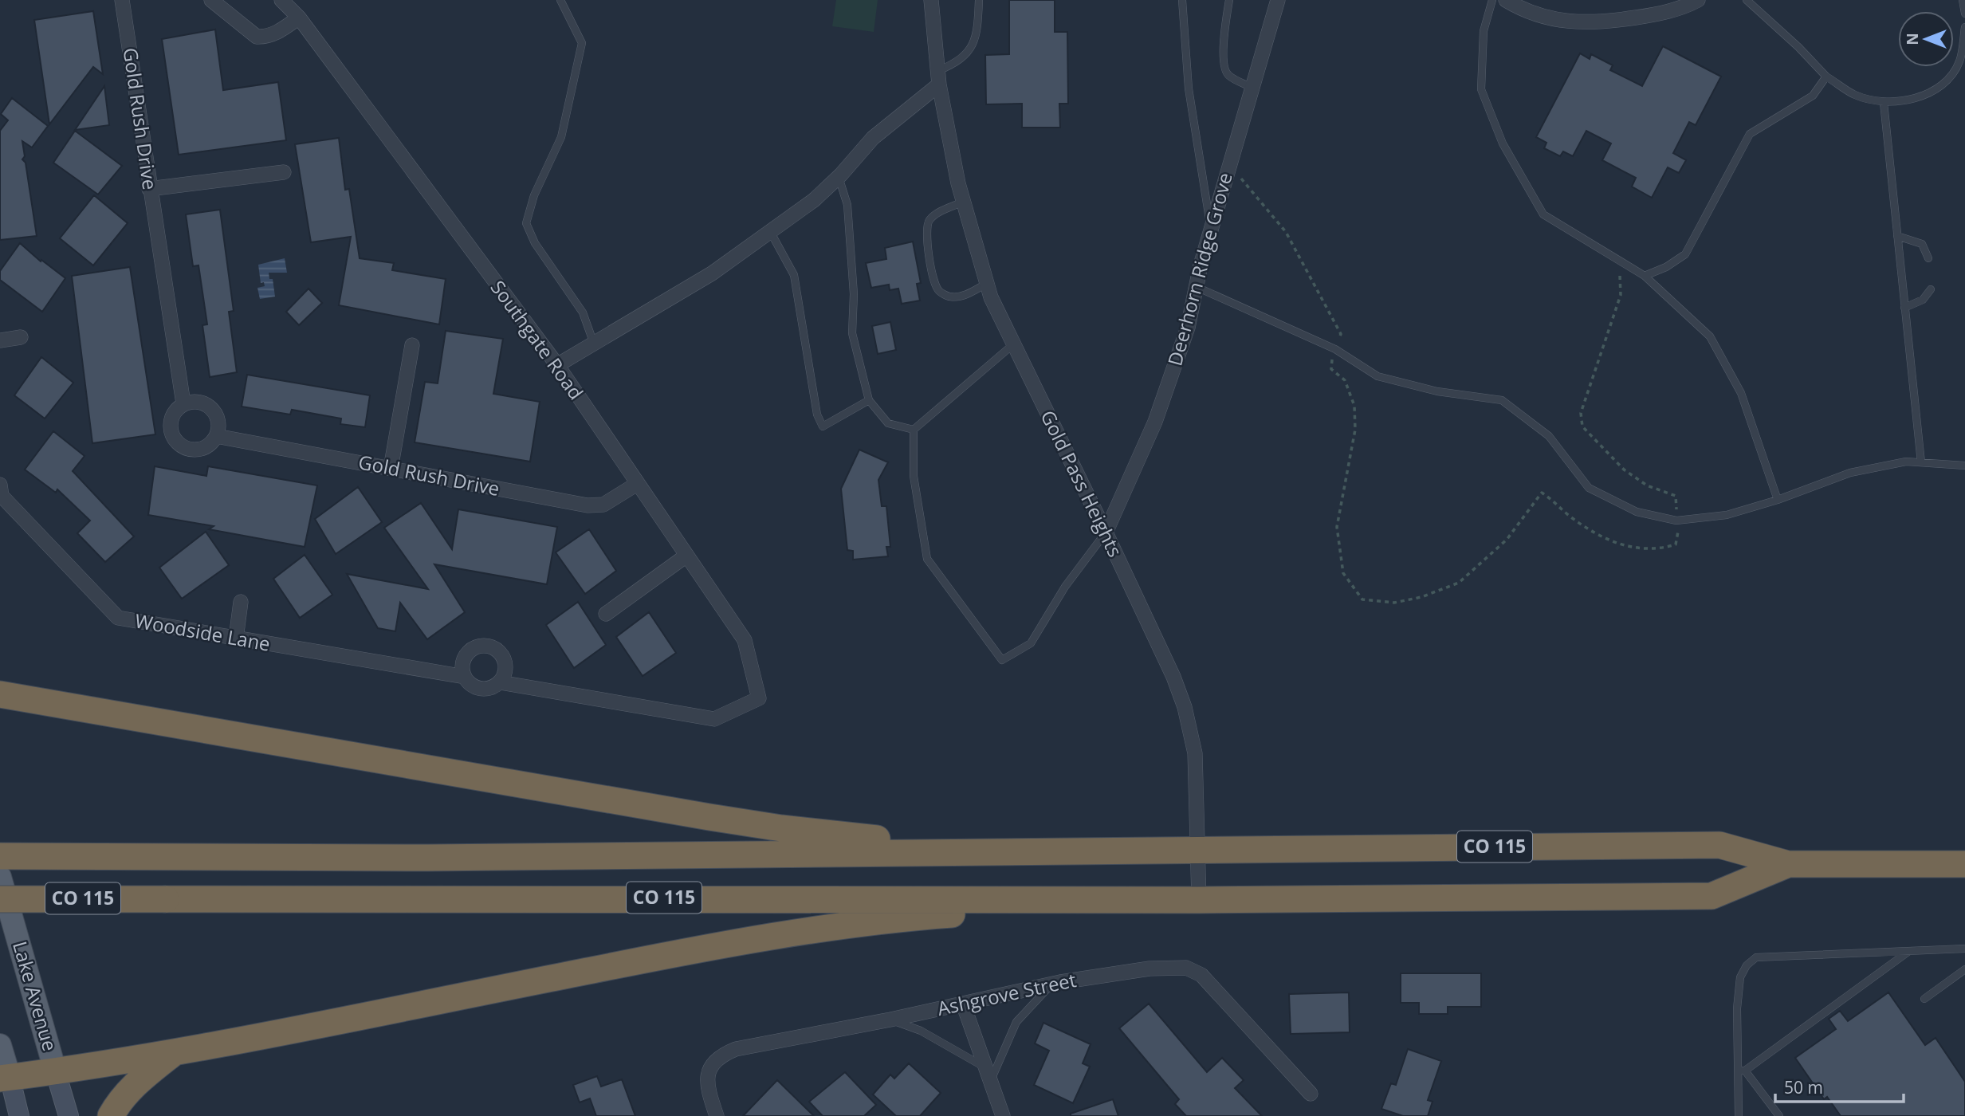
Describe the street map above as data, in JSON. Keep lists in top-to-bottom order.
{
  "streets": {
    "highway": ["CO 115"],
    "main road": ["Lake Avenue"],
    "street": [
      "Gold Rush Drive",
      "Deerhorn Ridge Grove",
      "Southgate Road",
      "Gold Pass Heights",
      "Woodside Lane",
      "Ashgrove Street"
    ]
  },
  "crossings": [
    ["Gold Rush Drive", "Southgate Road"],
    ["Deerhorn Ridge Grove", "Gold Pass Heights"],
    ["Southgate Road", "Woodside Lane"],
    ["Gold Pass Heights", "CO 115"]
  ],
  "scale_bar": "50 m",
  "north": "left"
}
